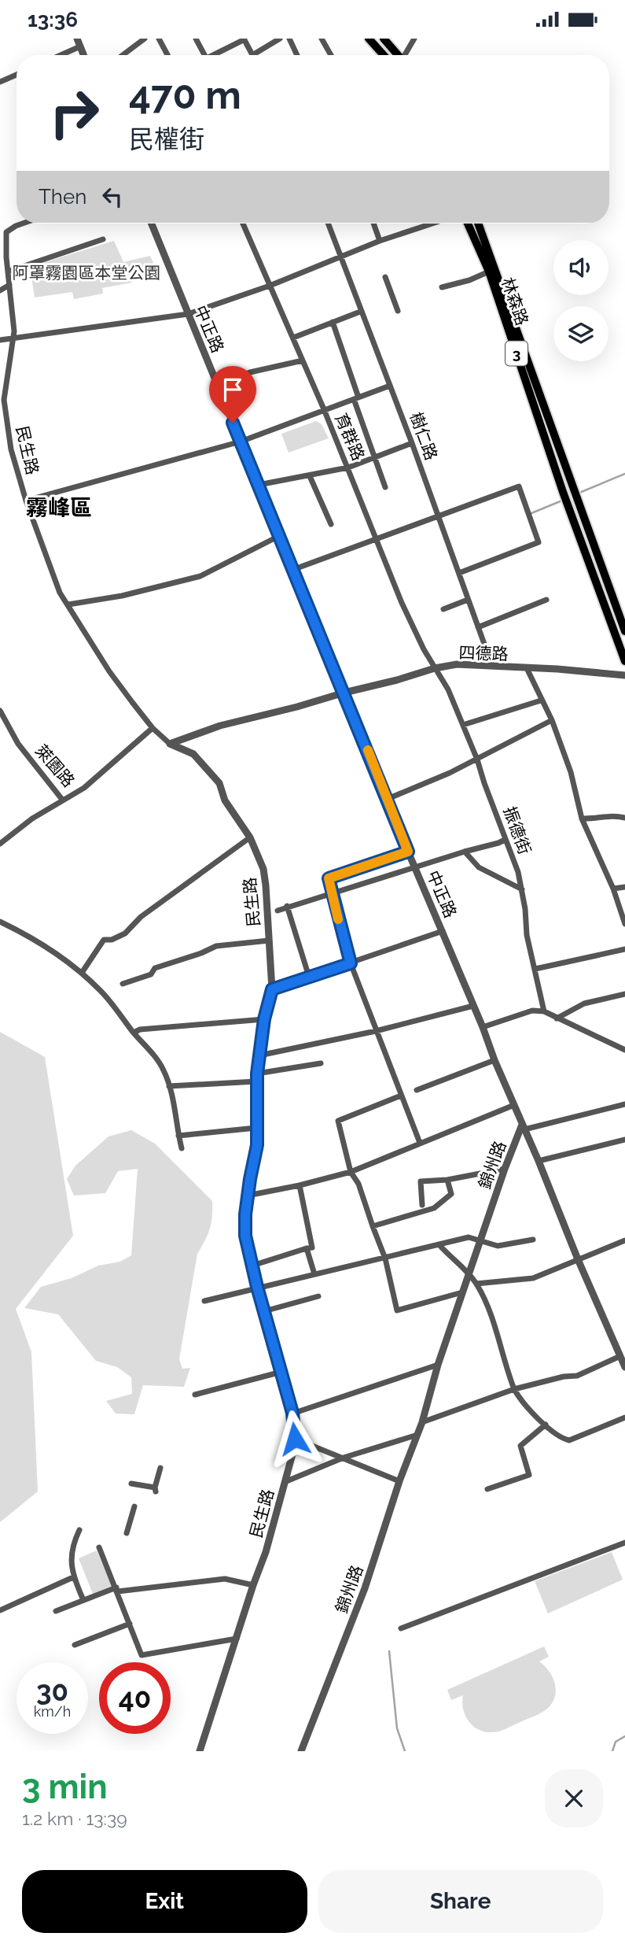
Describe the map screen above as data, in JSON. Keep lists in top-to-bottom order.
{
  "streets": {
    "main road": ["林森路", "3"],
    "street": [
      "中正路",
      "樹仁路",
      "育群路",
      "民生路",
      "四德路",
      "萊園路",
      "振德街",
      "錦州路"
    ]
  },
  "crossings": [
    ["中正路", "四德路"],
    ["中正路", "錦州路"],
    ["樹仁路", "四德路"],
    ["育群路", "四德路"],
    ["育群路", "振德街"],
    ["民生路", "萊園路"],
    ["四德路", "振德街"]
  ],
  "districts": ["霧峰區"],
  "parks": ["阿罩霧園區本堂公園"],
  "page": {
    "status": "13:36",
    "turn": ["470 m", "民權街"],
    "then": "Then",
    "speed": "30 km/h",
    "limit": "40",
    "heading": ["3 min", "1.2 km · 13:39"],
    "buttons": ["Exit", "Share"]
  }
}
